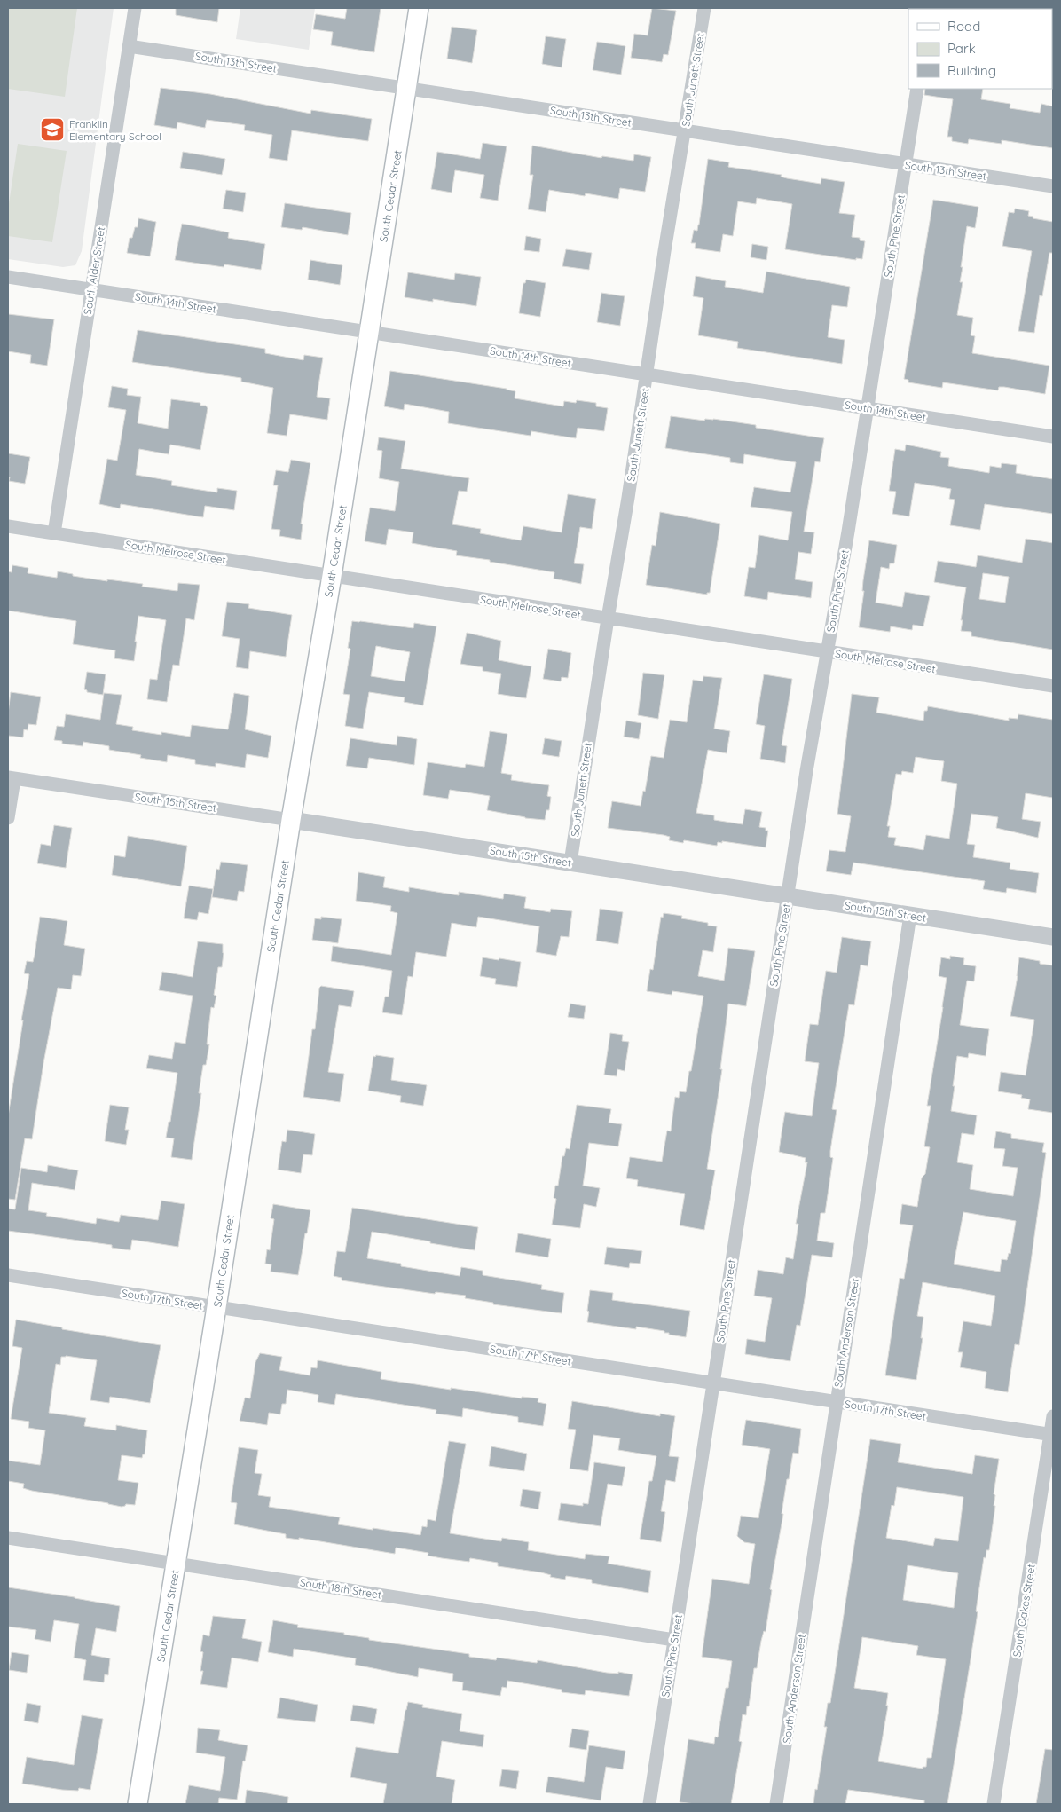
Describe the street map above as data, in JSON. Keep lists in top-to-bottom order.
{
  "streets": {
    "main road": ["South Cedar Street"],
    "street": [
      "South 13th Street",
      "South Junett Street",
      "South Pine Street",
      "South Alder Street",
      "South 14th Street",
      "South Melrose Street",
      "South 15th Street",
      "South 17th Street",
      "South Anderson Street",
      "South 18th Street",
      "South Oakes Street"
    ]
  },
  "crossings": [
    ["South 13th Street", "South Junett Street"],
    ["South 13th Street", "South Cedar Street"],
    ["South 13th Street", "South Pine Street"],
    ["South 13th Street", "South Alder Street"],
    ["South Junett Street", "South 14th Street"],
    ["South Junett Street", "South Melrose Street"],
    ["South Junett Street", "South 15th Street"],
    ["South Cedar Street", "South 14th Street"],
    ["South Cedar Street", "South Melrose Street"],
    ["South Cedar Street", "South 15th Street"],
    ["South Cedar Street", "South 17th Street"],
    ["South Cedar Street", "South 18th Street"],
    ["South Pine Street", "South 14th Street"],
    ["South Pine Street", "South Melrose Street"],
    ["South Pine Street", "South 15th Street"],
    ["South Pine Street", "South 17th Street"],
    ["South Pine Street", "South 18th Street"],
    ["South Alder Street", "South 14th Street"],
    ["South Alder Street", "South Melrose Street"],
    ["South 15th Street", "South Anderson Street"],
    ["South 17th Street", "South Anderson Street"],
    ["South 17th Street", "South Oakes Street"]
  ],
  "places": {
    "school or university": ["Franklin Elementary School"]
  },
  "legend": ["Road", "Park", "Building"]
}
